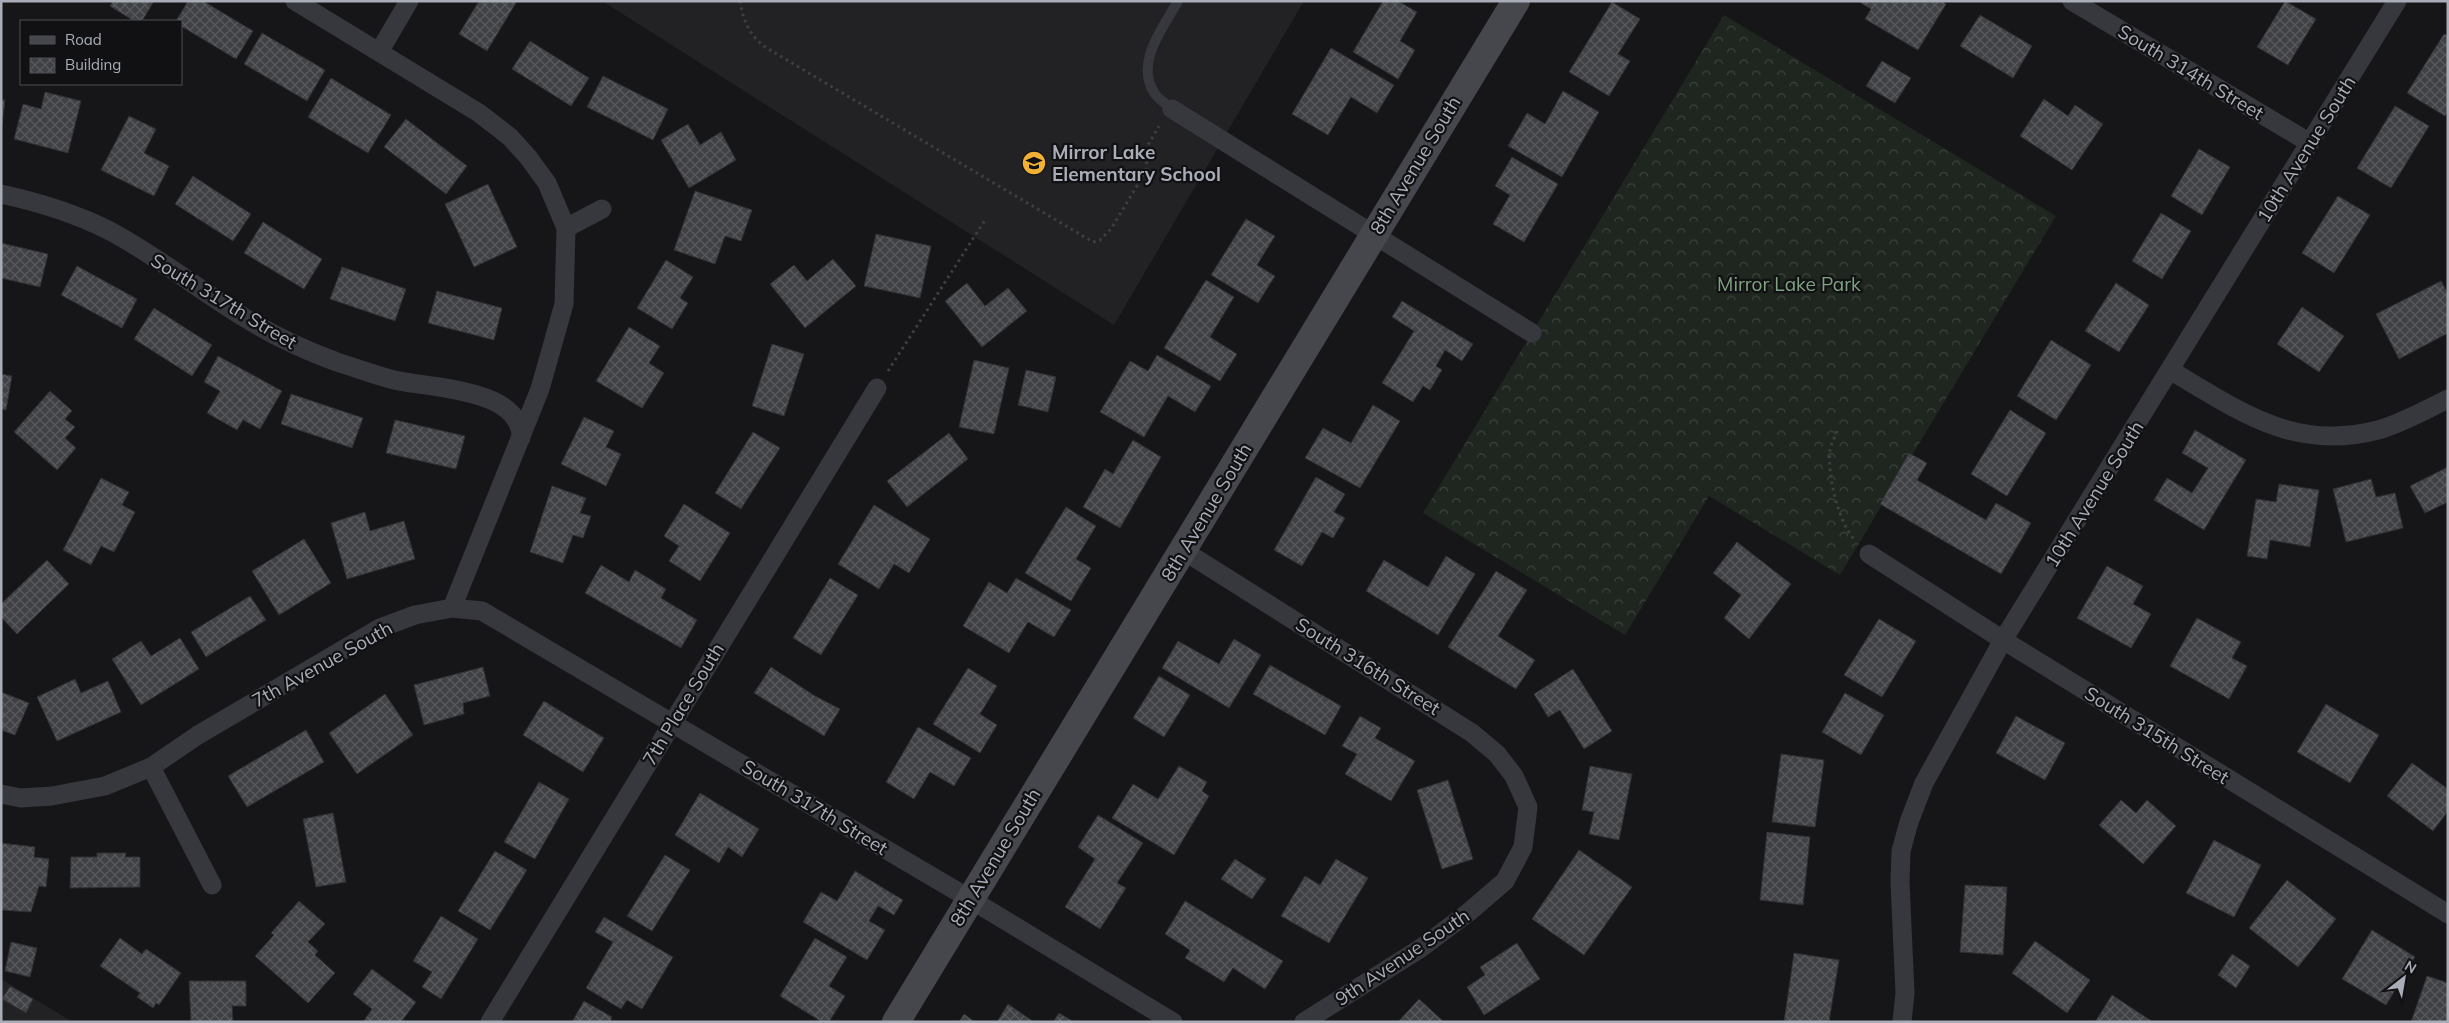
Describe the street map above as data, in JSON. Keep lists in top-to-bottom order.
{
  "streets": {
    "street": [
      "South 314th Street",
      "10th Avenue South",
      "8th Avenue South",
      "South 317th Street",
      "7th Avenue South",
      "South 316th Street",
      "7th Place South",
      "South 315th Street",
      "9th Avenue South"
    ]
  },
  "crossings": [
    ["South 314th Street", "10th Avenue South"],
    ["10th Avenue South", "South 315th Street"],
    ["8th Avenue South", "South 317th Street"],
    ["8th Avenue South", "South 316th Street"],
    ["South 317th Street", "7th Avenue South"],
    ["South 317th Street", "7th Place South"],
    ["South 316th Street", "9th Avenue South"]
  ],
  "parks": ["Mirror Lake Park"],
  "places": {
    "school or university": ["Mirror Lake Elementary School"]
  },
  "legend": ["Road", "Building"],
  "north": "top right"
}
